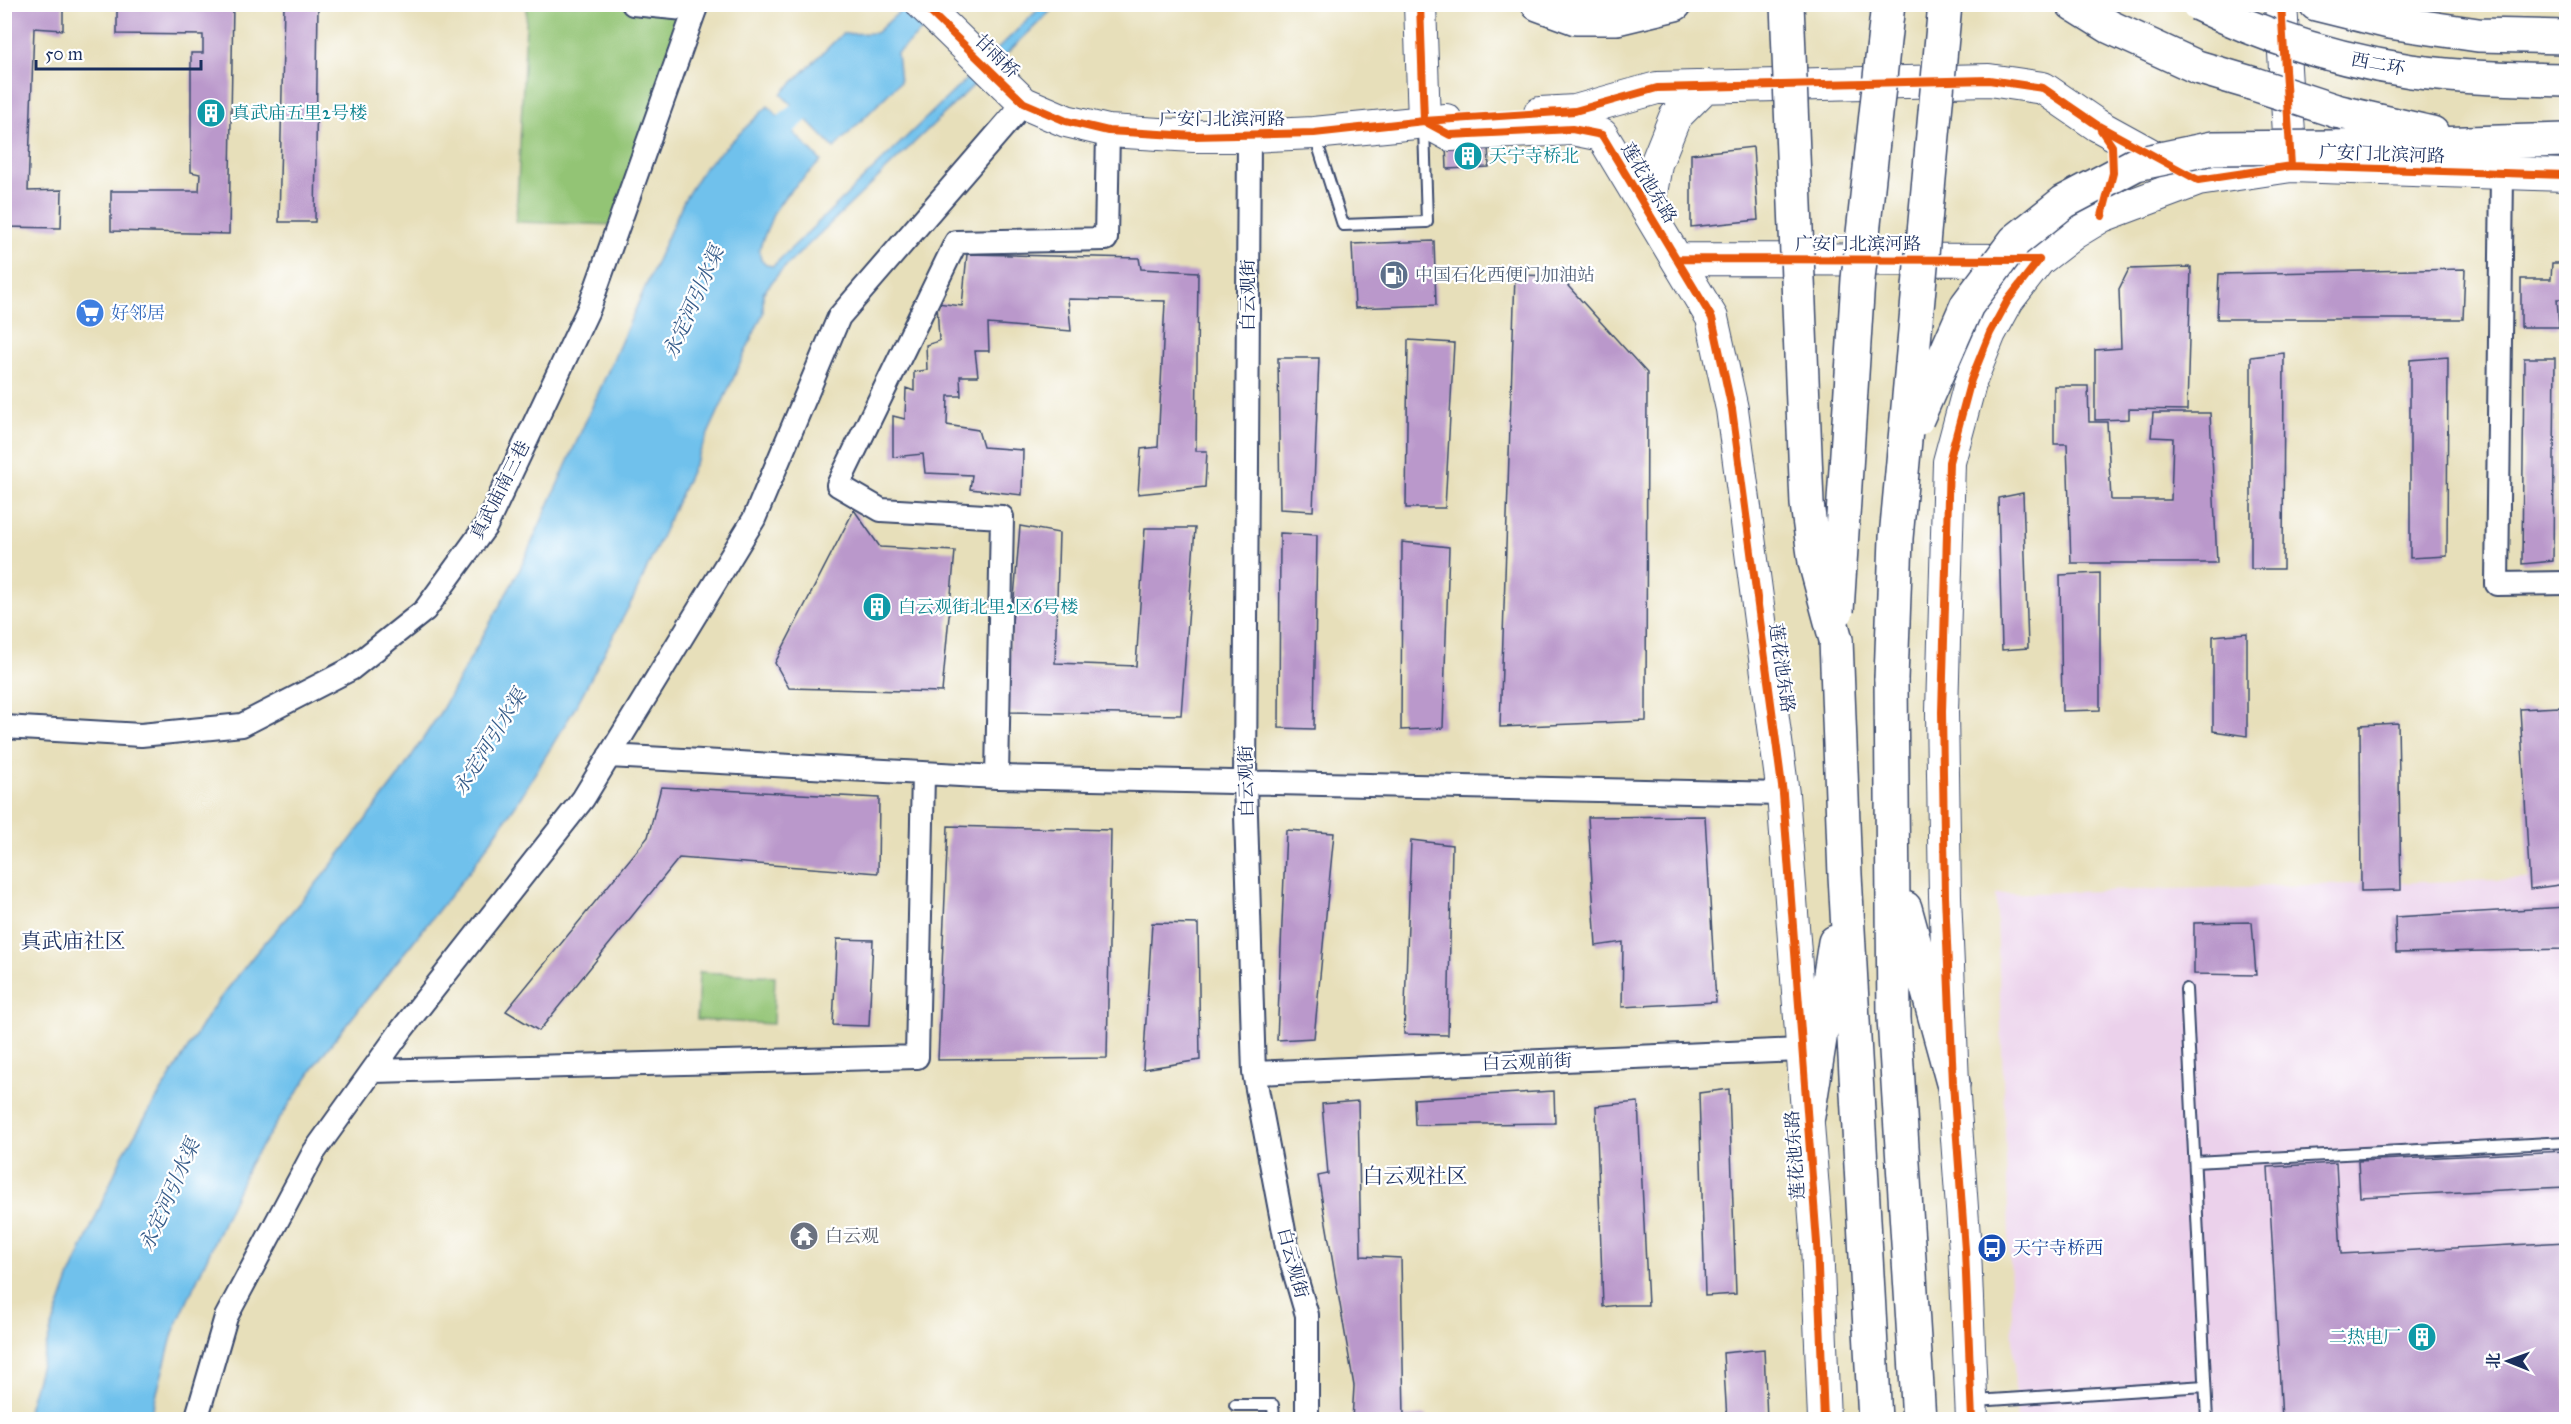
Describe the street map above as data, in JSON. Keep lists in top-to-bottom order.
{
  "streets": {
    "highway": ["西二环"],
    "street": [
      "甘雨桥",
      "广安门北滨河路",
      "莲花池东路",
      "白云观街",
      "真武庙南三巷",
      "白云观前街"
    ]
  },
  "crossings": [
    ["甘雨桥", "广安门北滨河路"],
    ["广安门北滨河路", "莲花池东路"],
    ["广安门北滨河路", "白云观街"],
    ["莲花池东路", "白云观前街"],
    ["白云观街", "白云观前街"]
  ],
  "districts": ["真武庙社区", "白云观社区"],
  "water": ["永定河引水渠"],
  "places": {
    "building": [
      "真武庙五里2号楼",
      "天宁寺桥北",
      "白云观街北里2区6号楼",
      "二热电厂"
    ],
    "fuel station": ["中国石化西便门加油站"],
    "supermarket": ["好邻居"],
    "temple": ["白云观"],
    "bus stop": ["天宁寺桥西"]
  },
  "scale_bar": "50 m",
  "north": "left"
}
